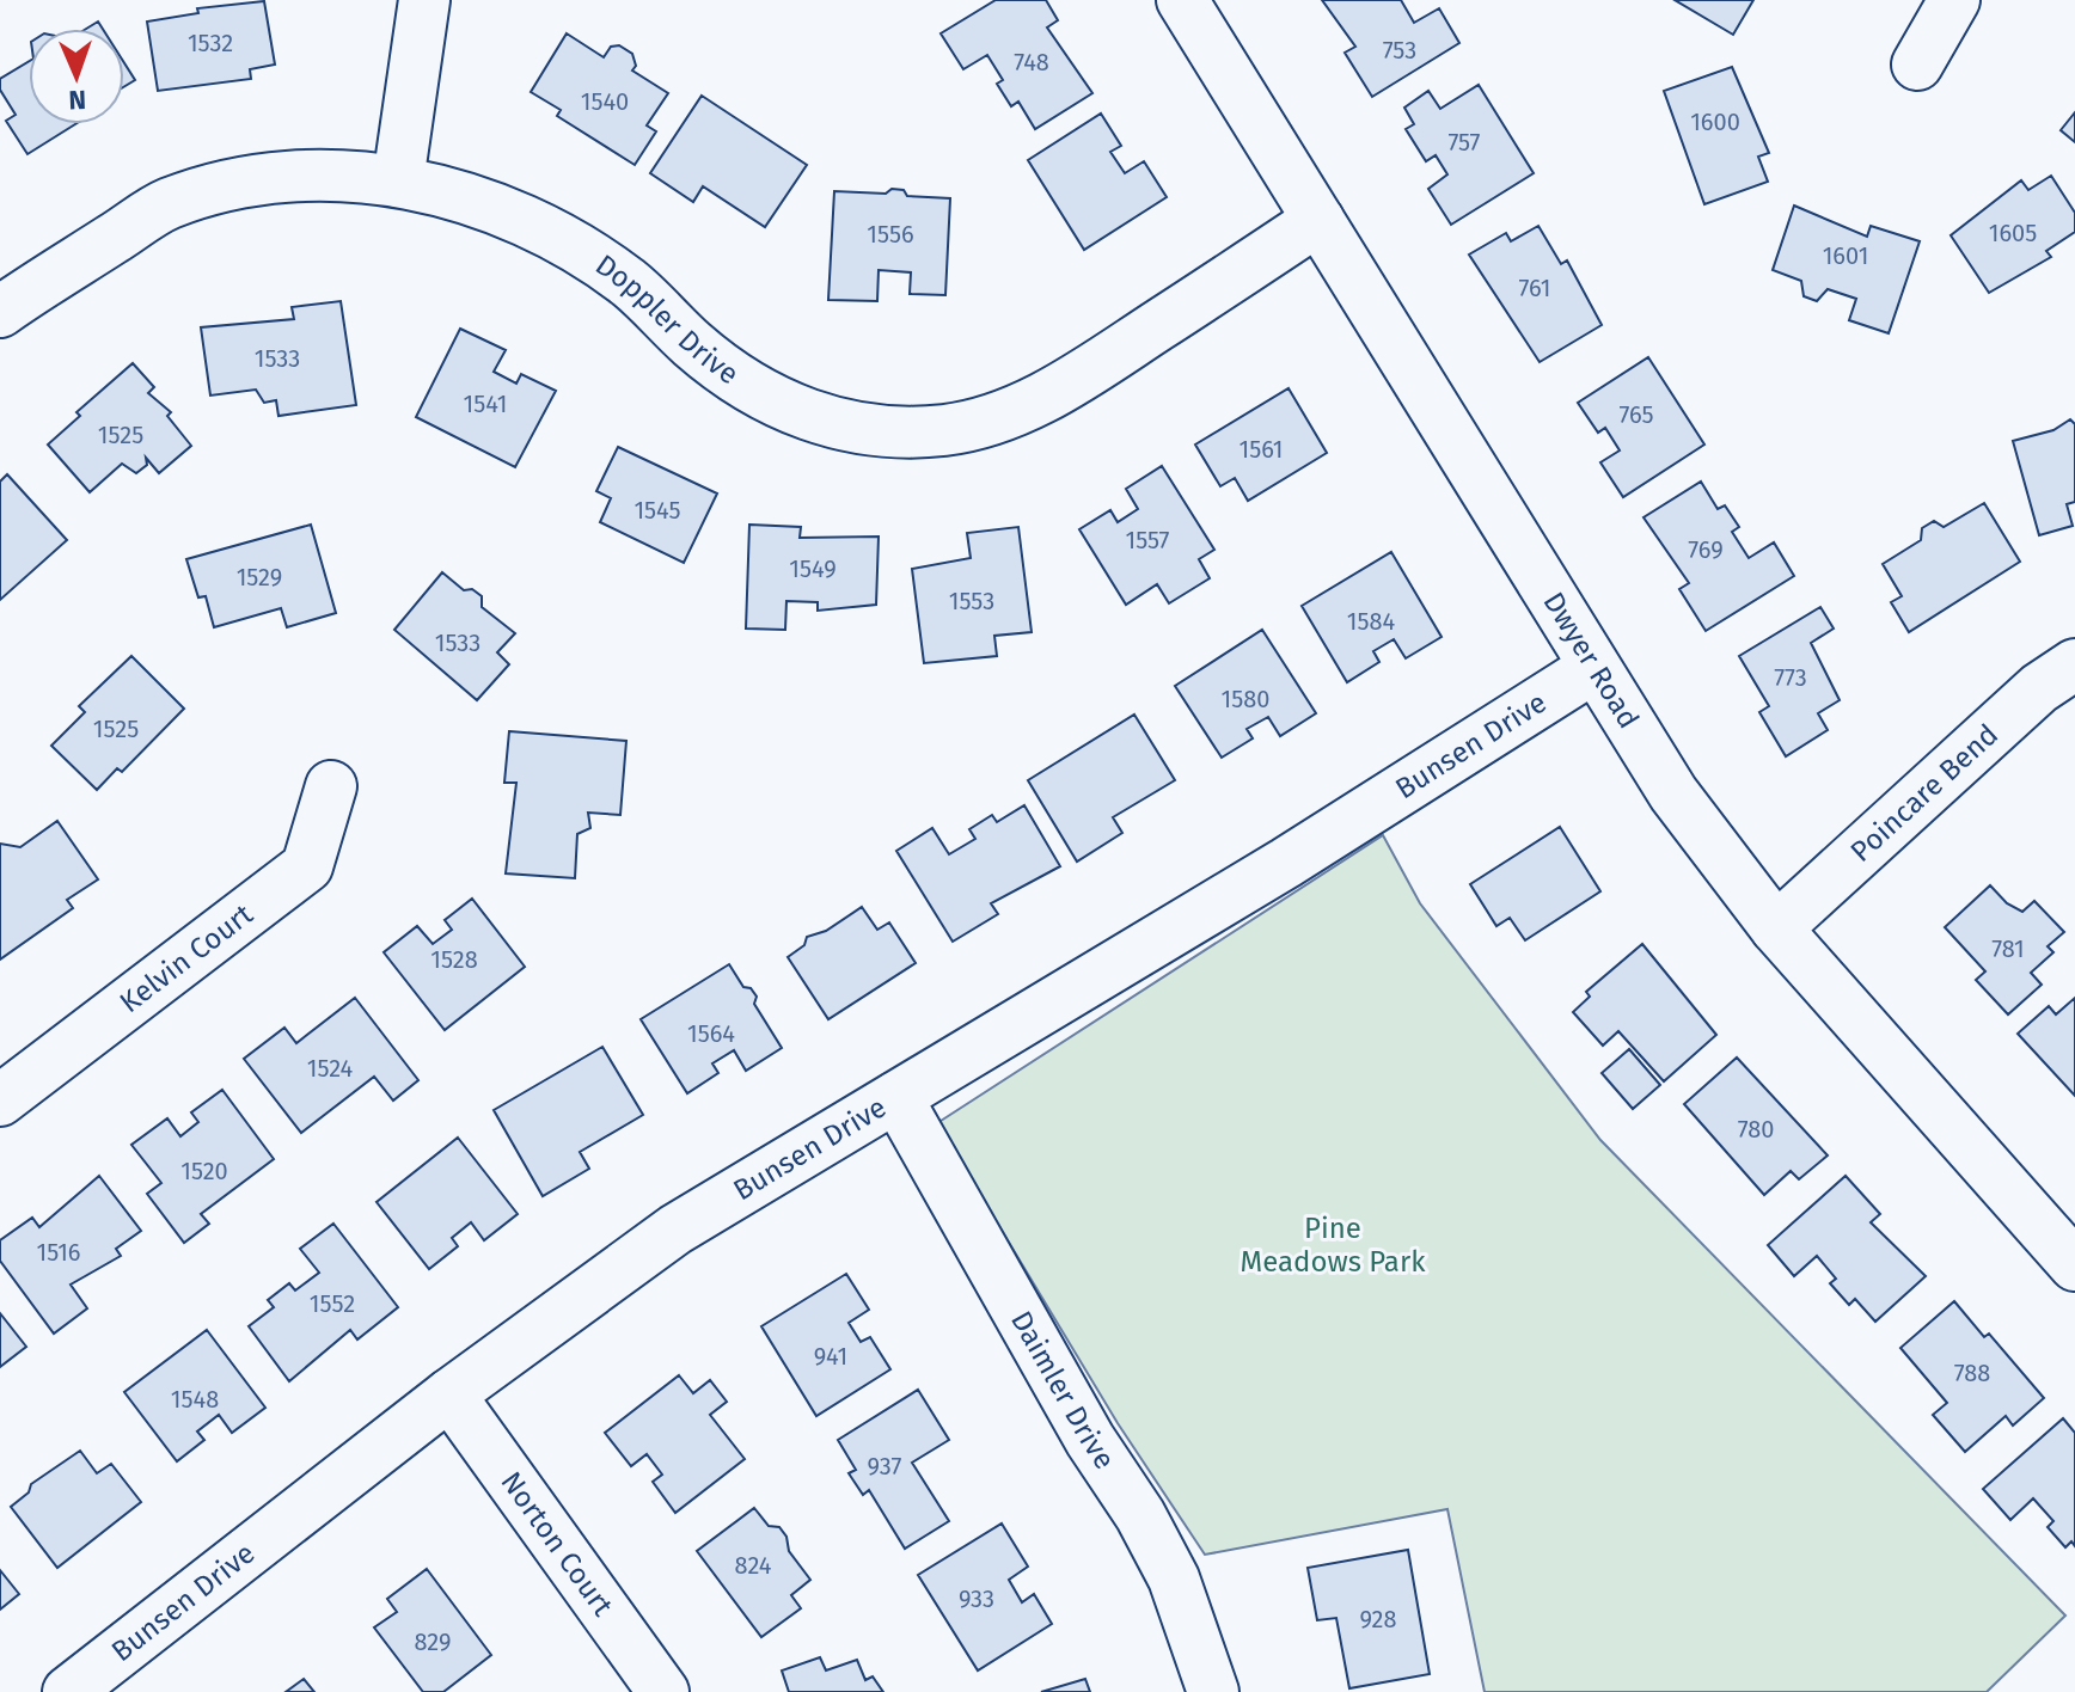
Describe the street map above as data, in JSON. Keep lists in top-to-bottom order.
{
  "streets": {
    "street": [
      "Doppler Drive",
      "Dwyer Road",
      "Bunsen Drive",
      "Poincare Bend",
      "Kelvin Court",
      "Daimler Drive",
      "Norton Court"
    ]
  },
  "crossings": [
    ["Doppler Drive", "Dwyer Road"],
    ["Dwyer Road", "Bunsen Drive"],
    ["Dwyer Road", "Poincare Bend"],
    ["Bunsen Drive", "Daimler Drive"],
    ["Bunsen Drive", "Norton Court"]
  ],
  "parks": ["Pine Meadows Park"],
  "house_numbers": [
    "1532",
    "753",
    "748",
    "1540",
    "1600",
    "757",
    "1605",
    "1556",
    "1601",
    "761",
    "1533",
    "1541",
    "765",
    "1525",
    "1561",
    "1545",
    "1557",
    "769",
    "1549",
    "1529",
    "1553",
    "1584",
    "1533",
    "773",
    "1580",
    "1525",
    "781",
    "1528",
    "1564",
    "1524",
    "780",
    "1520",
    "1516",
    "1552",
    "941",
    "788",
    "1548",
    "937",
    "824",
    "933",
    "928",
    "829"
  ],
  "north": "bottom"
}
